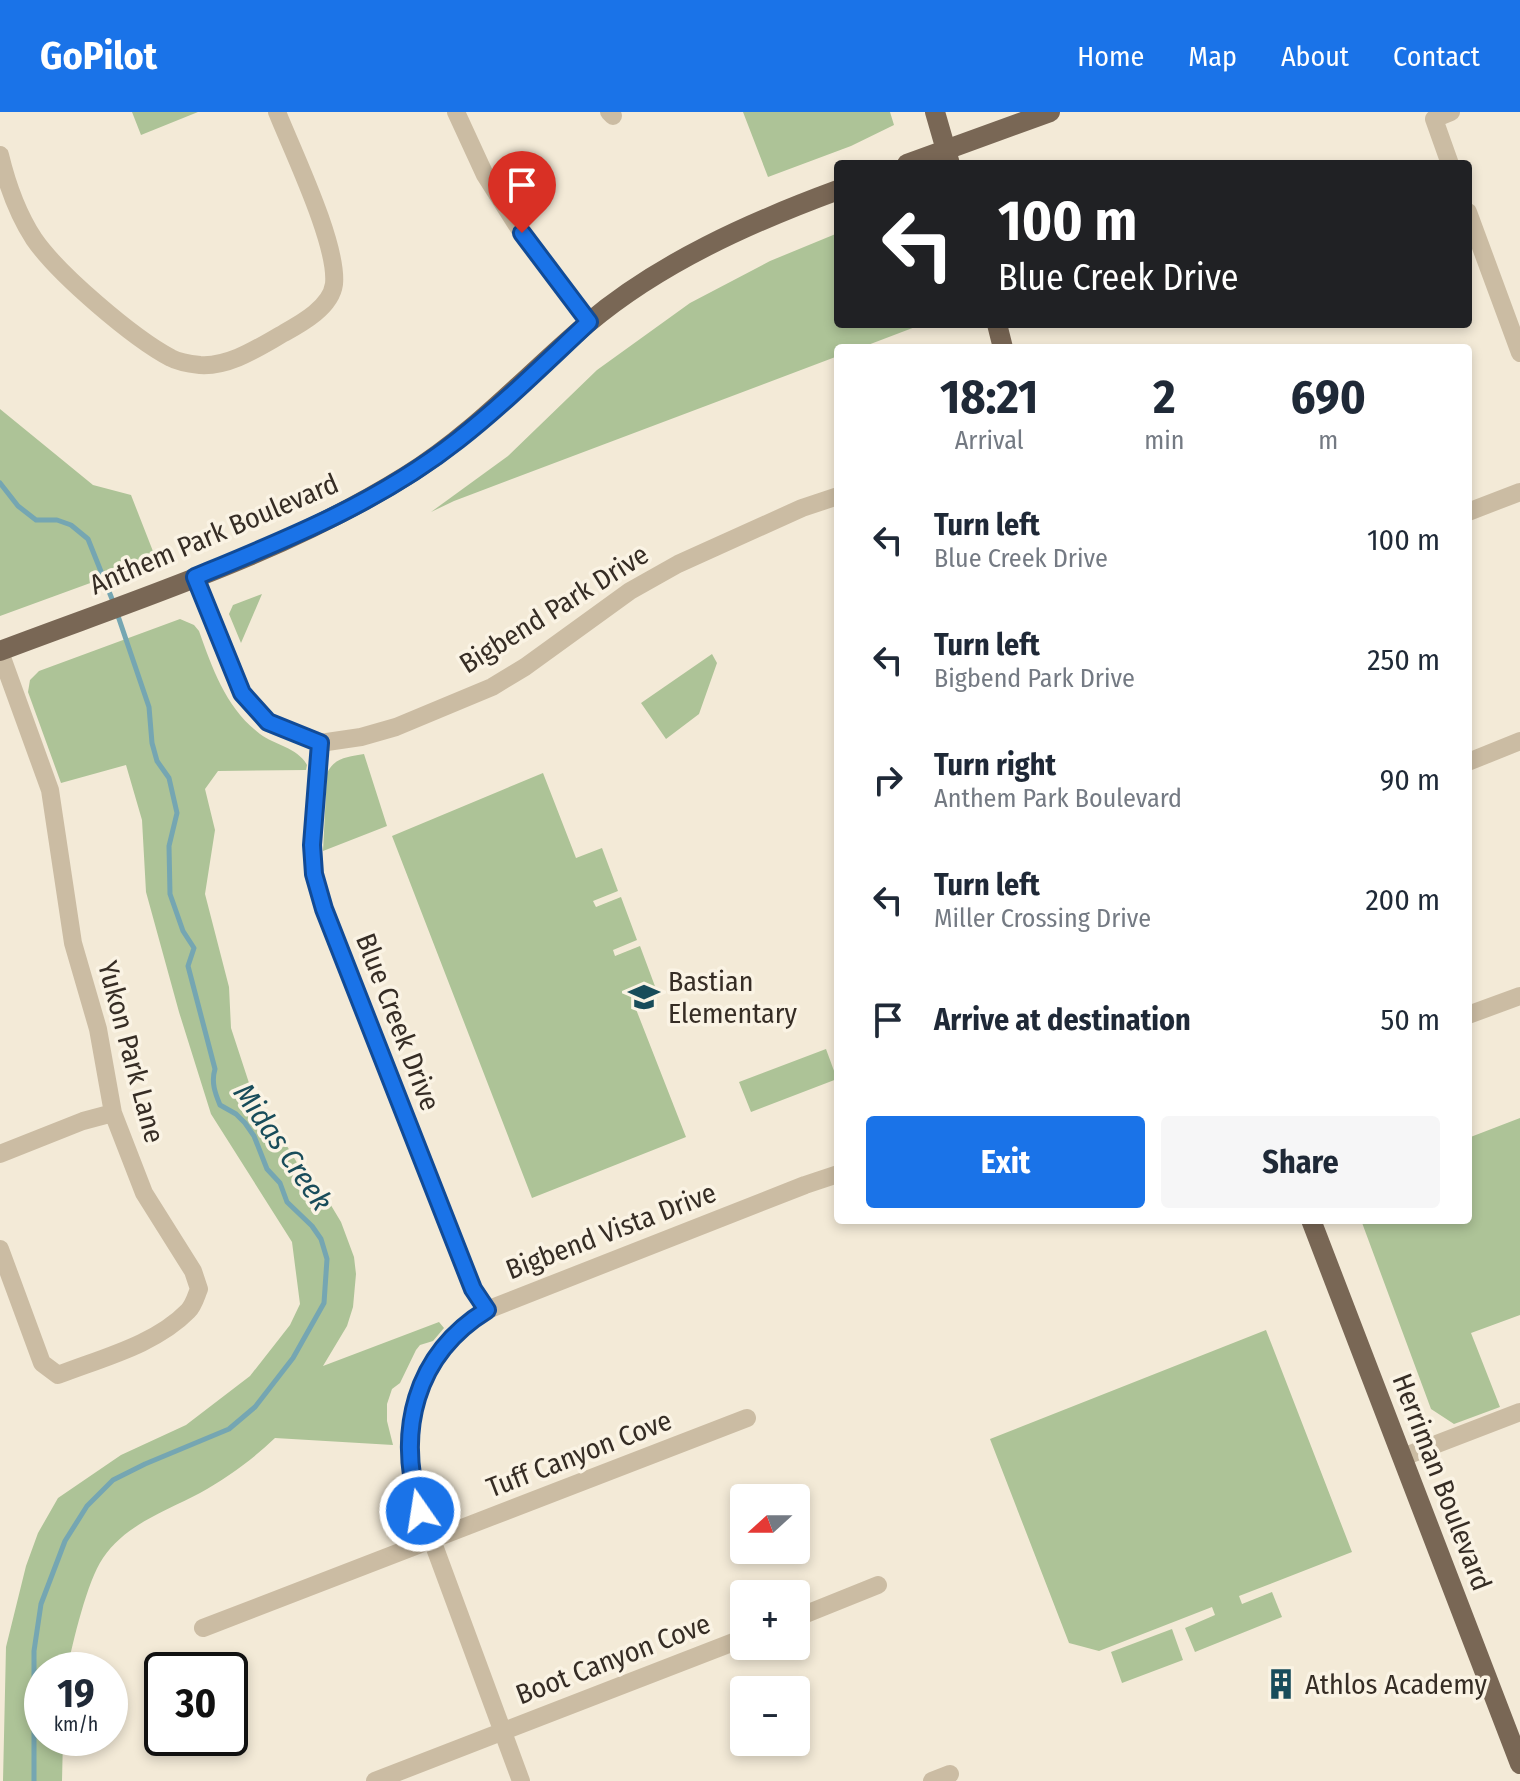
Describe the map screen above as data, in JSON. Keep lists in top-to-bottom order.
{
  "streets": {
    "main road": ["Anthem Park Boulevard", "Herriman Boulevard"],
    "street": [
      "Bigbend Park Drive",
      "Blue Creek Drive",
      "Yukon Park Lane",
      "Bigbend Vista Drive",
      "Tuff Canyon Cove",
      "Boot Canyon Cove"
    ]
  },
  "crossings": [
    ["Anthem Park Boulevard", "Yukon Park Lane"],
    ["Bigbend Park Drive", "Blue Creek Drive"],
    ["Blue Creek Drive", "Bigbend Vista Drive"],
    ["Bigbend Vista Drive", "Tuff Canyon Cove"],
    ["Bigbend Vista Drive", "Boot Canyon Cove"]
  ],
  "water": ["Midas Creek"],
  "places": {
    "school or university": ["Bastian Elementary"],
    "building": ["Athlos Academy"]
  },
  "north": "left",
  "page": {
    "header": "GoPilot",
    "nav": [
      "Home",
      "Map",
      "About",
      "Contact"
    ],
    "turn": ["100 m", "Blue Creek Drive"],
    "eta": [
      "18:21",
      "Arrival",
      "2",
      "min",
      "690",
      "m"
    ],
    "list": [
      {
        "name": "Turn left",
        "note": "Blue Creek Drive",
        "value": "100 m"
      },
      {
        "name": "Turn left",
        "note": "Bigbend Park Drive",
        "value": "250 m"
      },
      {
        "name": "Turn right",
        "note": "Anthem Park Boulevard",
        "value": "90 m"
      },
      {
        "name": "Turn left",
        "note": "Miller Crossing Drive",
        "value": "200 m"
      },
      {
        "name": "Arrive at destination",
        "value": "50 m"
      }
    ],
    "buttons": ["Exit", "Share"],
    "map_buttons": ["+", "−"],
    "speed": "19 km/h",
    "limit": "30"
  }
}
